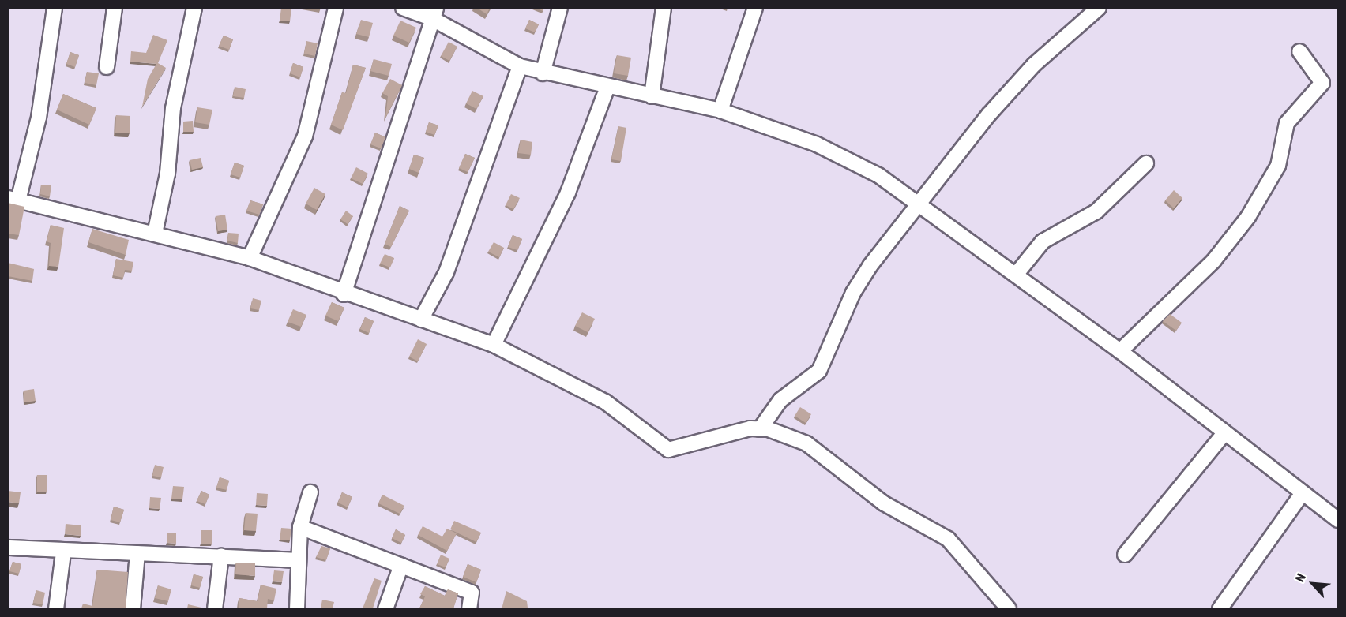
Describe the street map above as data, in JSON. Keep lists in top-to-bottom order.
{
  "north": "top left"
}
